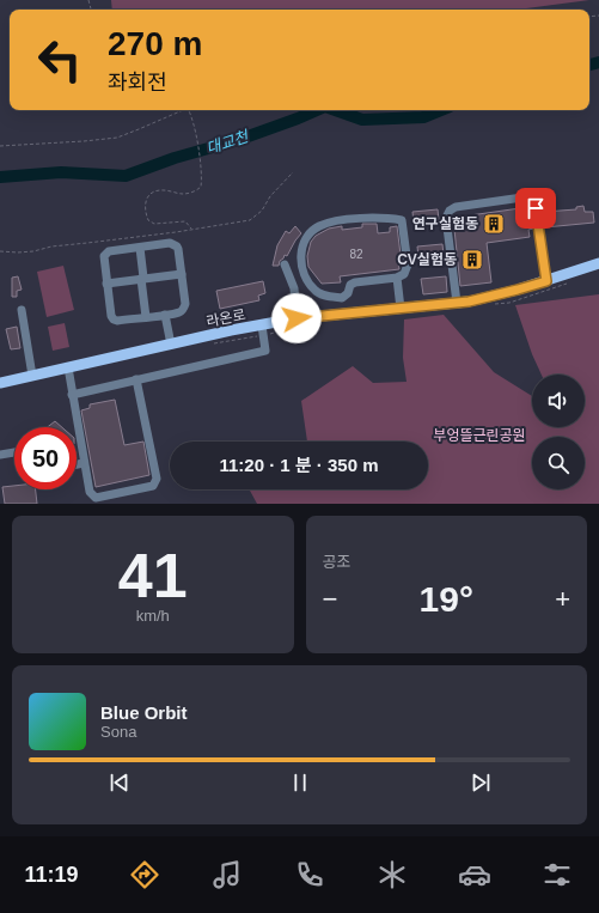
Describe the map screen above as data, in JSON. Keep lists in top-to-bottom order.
{
  "streets": {
    "main road": ["라온로"]
  },
  "water": ["대교천"],
  "parks": ["부엉뜰근린공원"],
  "places": {
    "building": ["연구실험동", "CV실험동"]
  },
  "house_numbers": ["82"],
  "page": {
    "turn": ["270 m", "좌회전"],
    "limit": "50",
    "trip": "11:20 · 1 분 · 350 m",
    "tile": [
      ["41", "km/h"],
      "공조"
    ],
    "heat": ["−", "19°", "+"],
    "song": ["Blue Orbit", "Sona"],
    "tabs": "11:19"
  }
}
